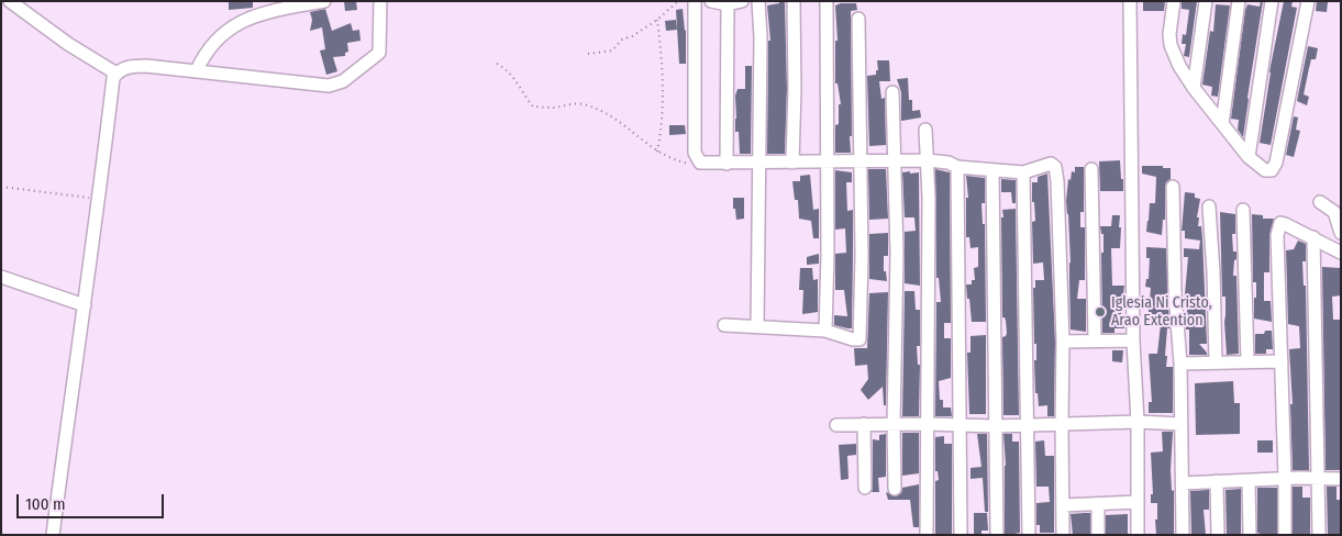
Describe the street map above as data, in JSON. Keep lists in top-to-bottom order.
{
  "places": ["Iglesia Ni Cristo, Arao Extention"],
  "scale_bar": "100 m"
}
